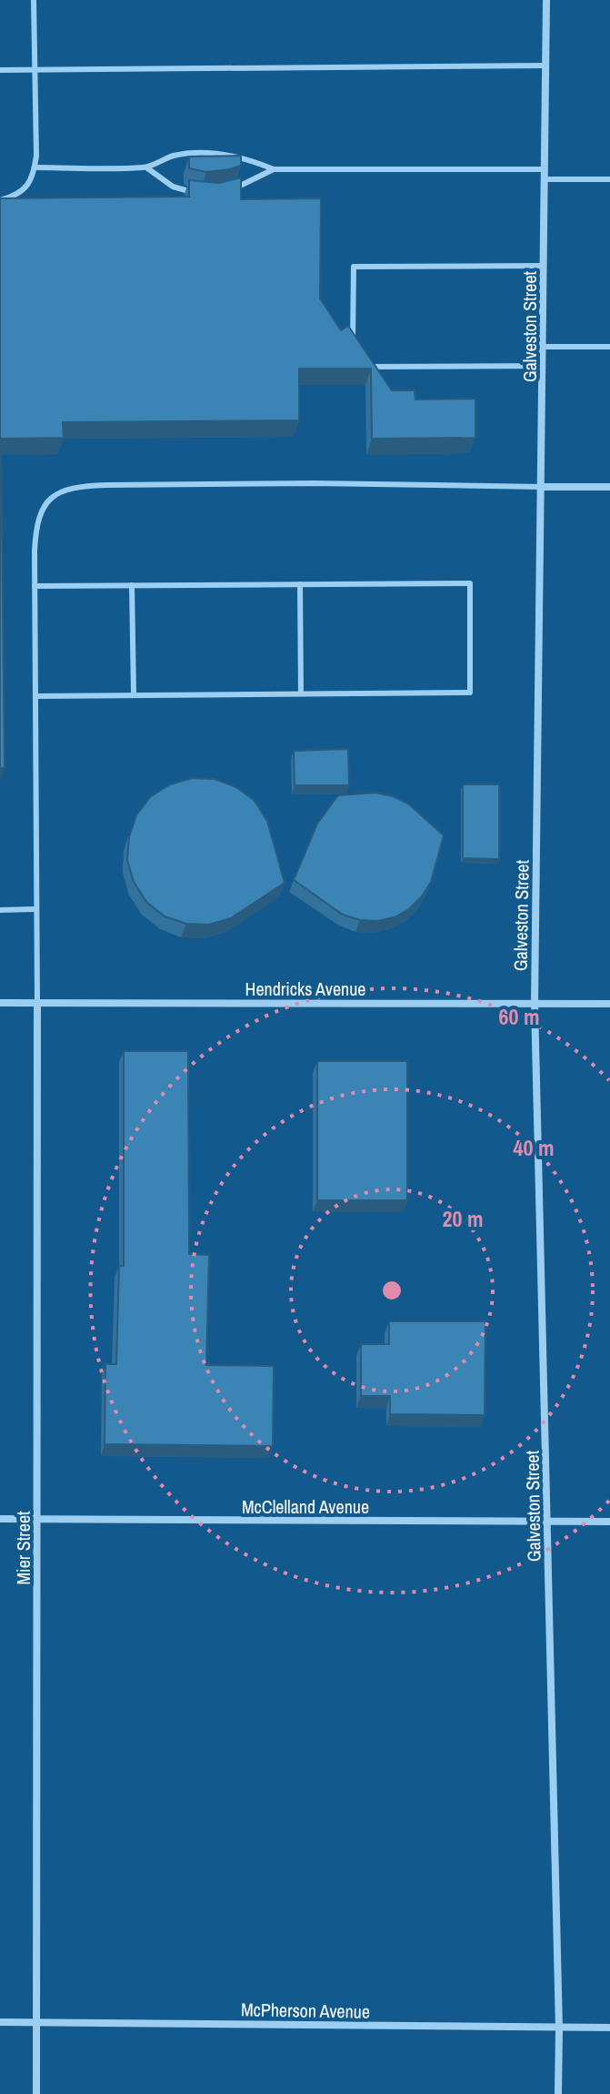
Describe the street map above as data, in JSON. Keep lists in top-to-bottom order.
{
  "streets": {
    "street": [
      "Galveston Street",
      "Hendricks Avenue",
      "McClelland Avenue",
      "Mier Street",
      "McPherson Avenue"
    ]
  },
  "crossings": [
    ["Galveston Street", "Hendricks Avenue"],
    ["Galveston Street", "McClelland Avenue"],
    ["Galveston Street", "McPherson Avenue"],
    ["Hendricks Avenue", "Mier Street"],
    ["McClelland Avenue", "Mier Street"],
    ["Mier Street", "McPherson Avenue"]
  ],
  "rings": ["60 m", "40 m", "20 m"]
}
